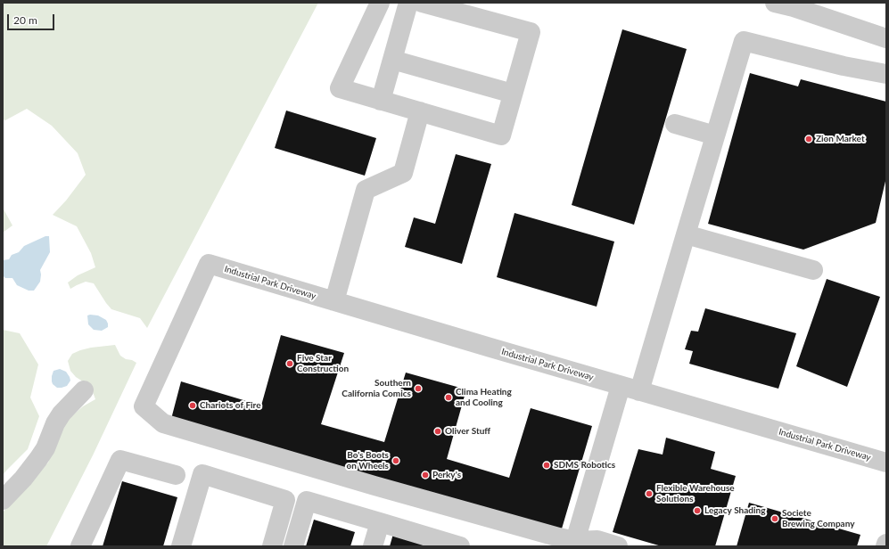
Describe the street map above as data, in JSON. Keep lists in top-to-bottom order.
{
  "streets": {
    "street": ["Industrial Park Driveway"]
  },
  "places": [
    "Zion Market",
    "Five Star Construction",
    "Southern California Comics",
    "Clima Heating and Cooling",
    "Chariots of Fire",
    "Oliver Stuff",
    "Bo's Boots on Wheels",
    "SDMS Robotics",
    "Perky's",
    "Flexible Warehouse Solutions",
    "Legacy Shading",
    "Societe Brewing Company"
  ],
  "scale_bar": "20 m"
}
